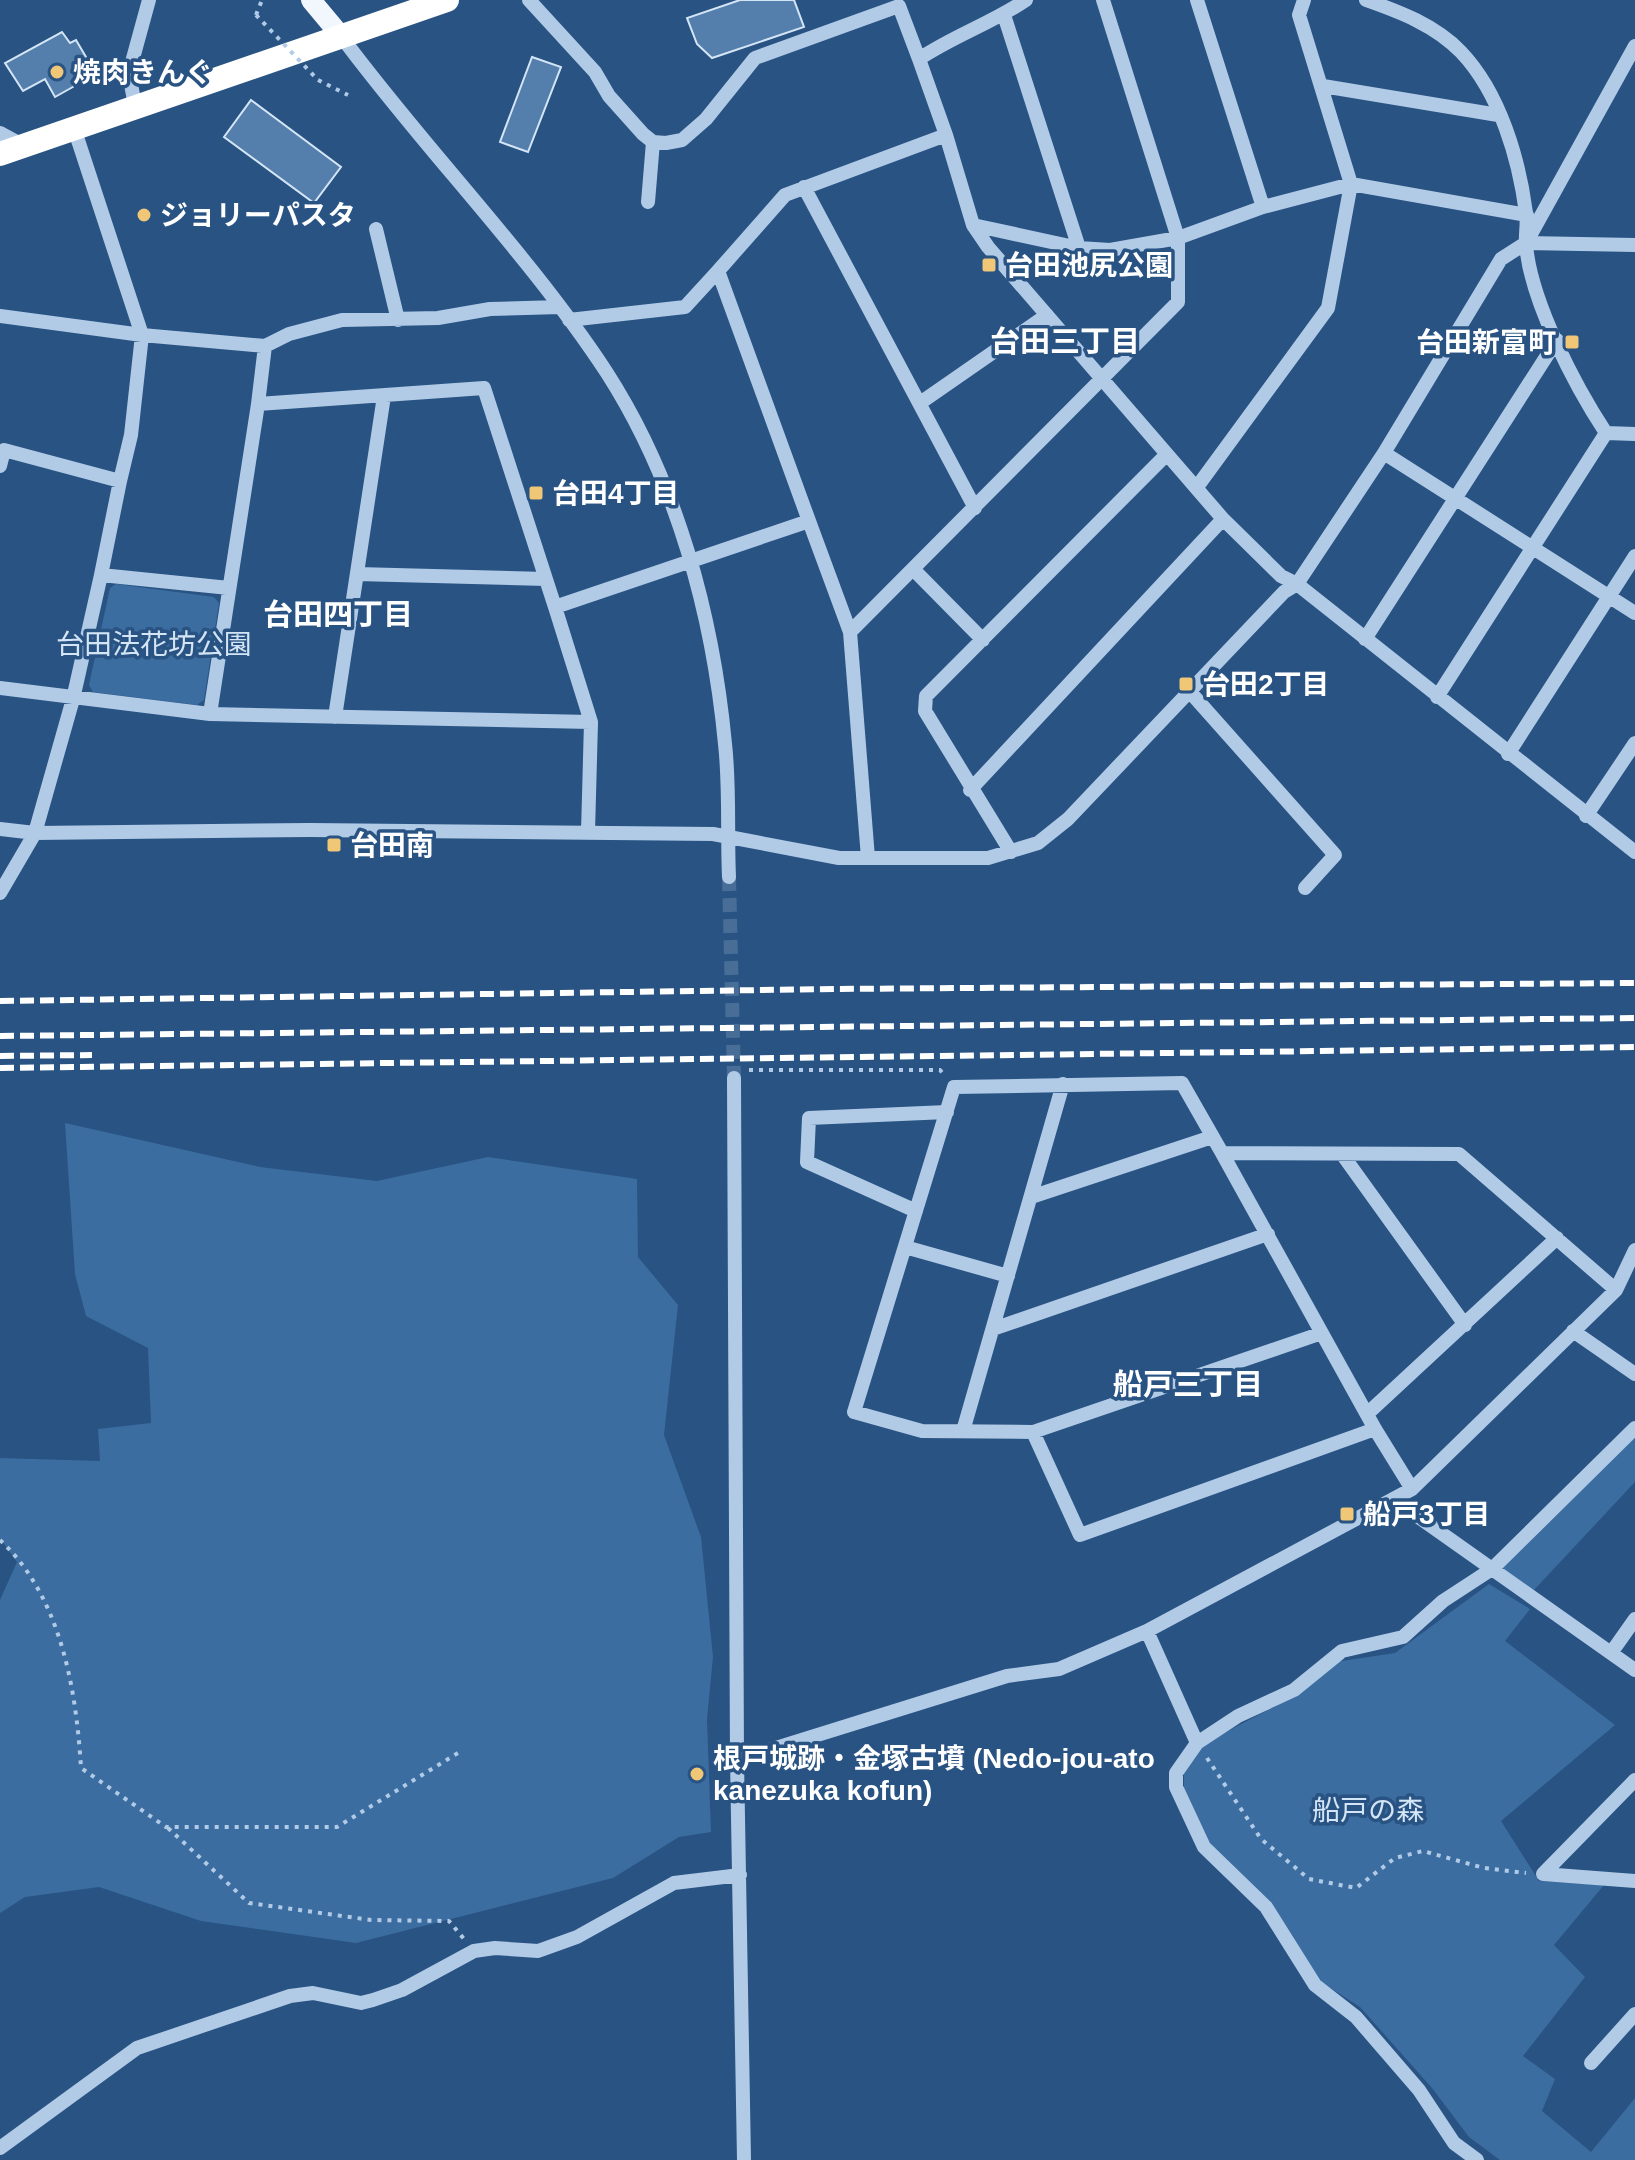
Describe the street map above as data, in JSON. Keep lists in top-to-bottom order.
{
  "districts": ["台田三丁目", "台田四丁目", "船戸三丁目"],
  "parks": ["台田法花坊公園", "船戸の森"],
  "places": {
    "other": ["焼肉きんぐ", "ジョリーパスタ", "根戸城跡・金塚古墳 (Nedo-jou-ato kanezuka kofun)"],
    "transit": [
      "台田池尻公園",
      "台田新富町",
      "台田4丁目",
      "台田2丁目",
      "台田南",
      "船戸3丁目"
    ]
  }
}
